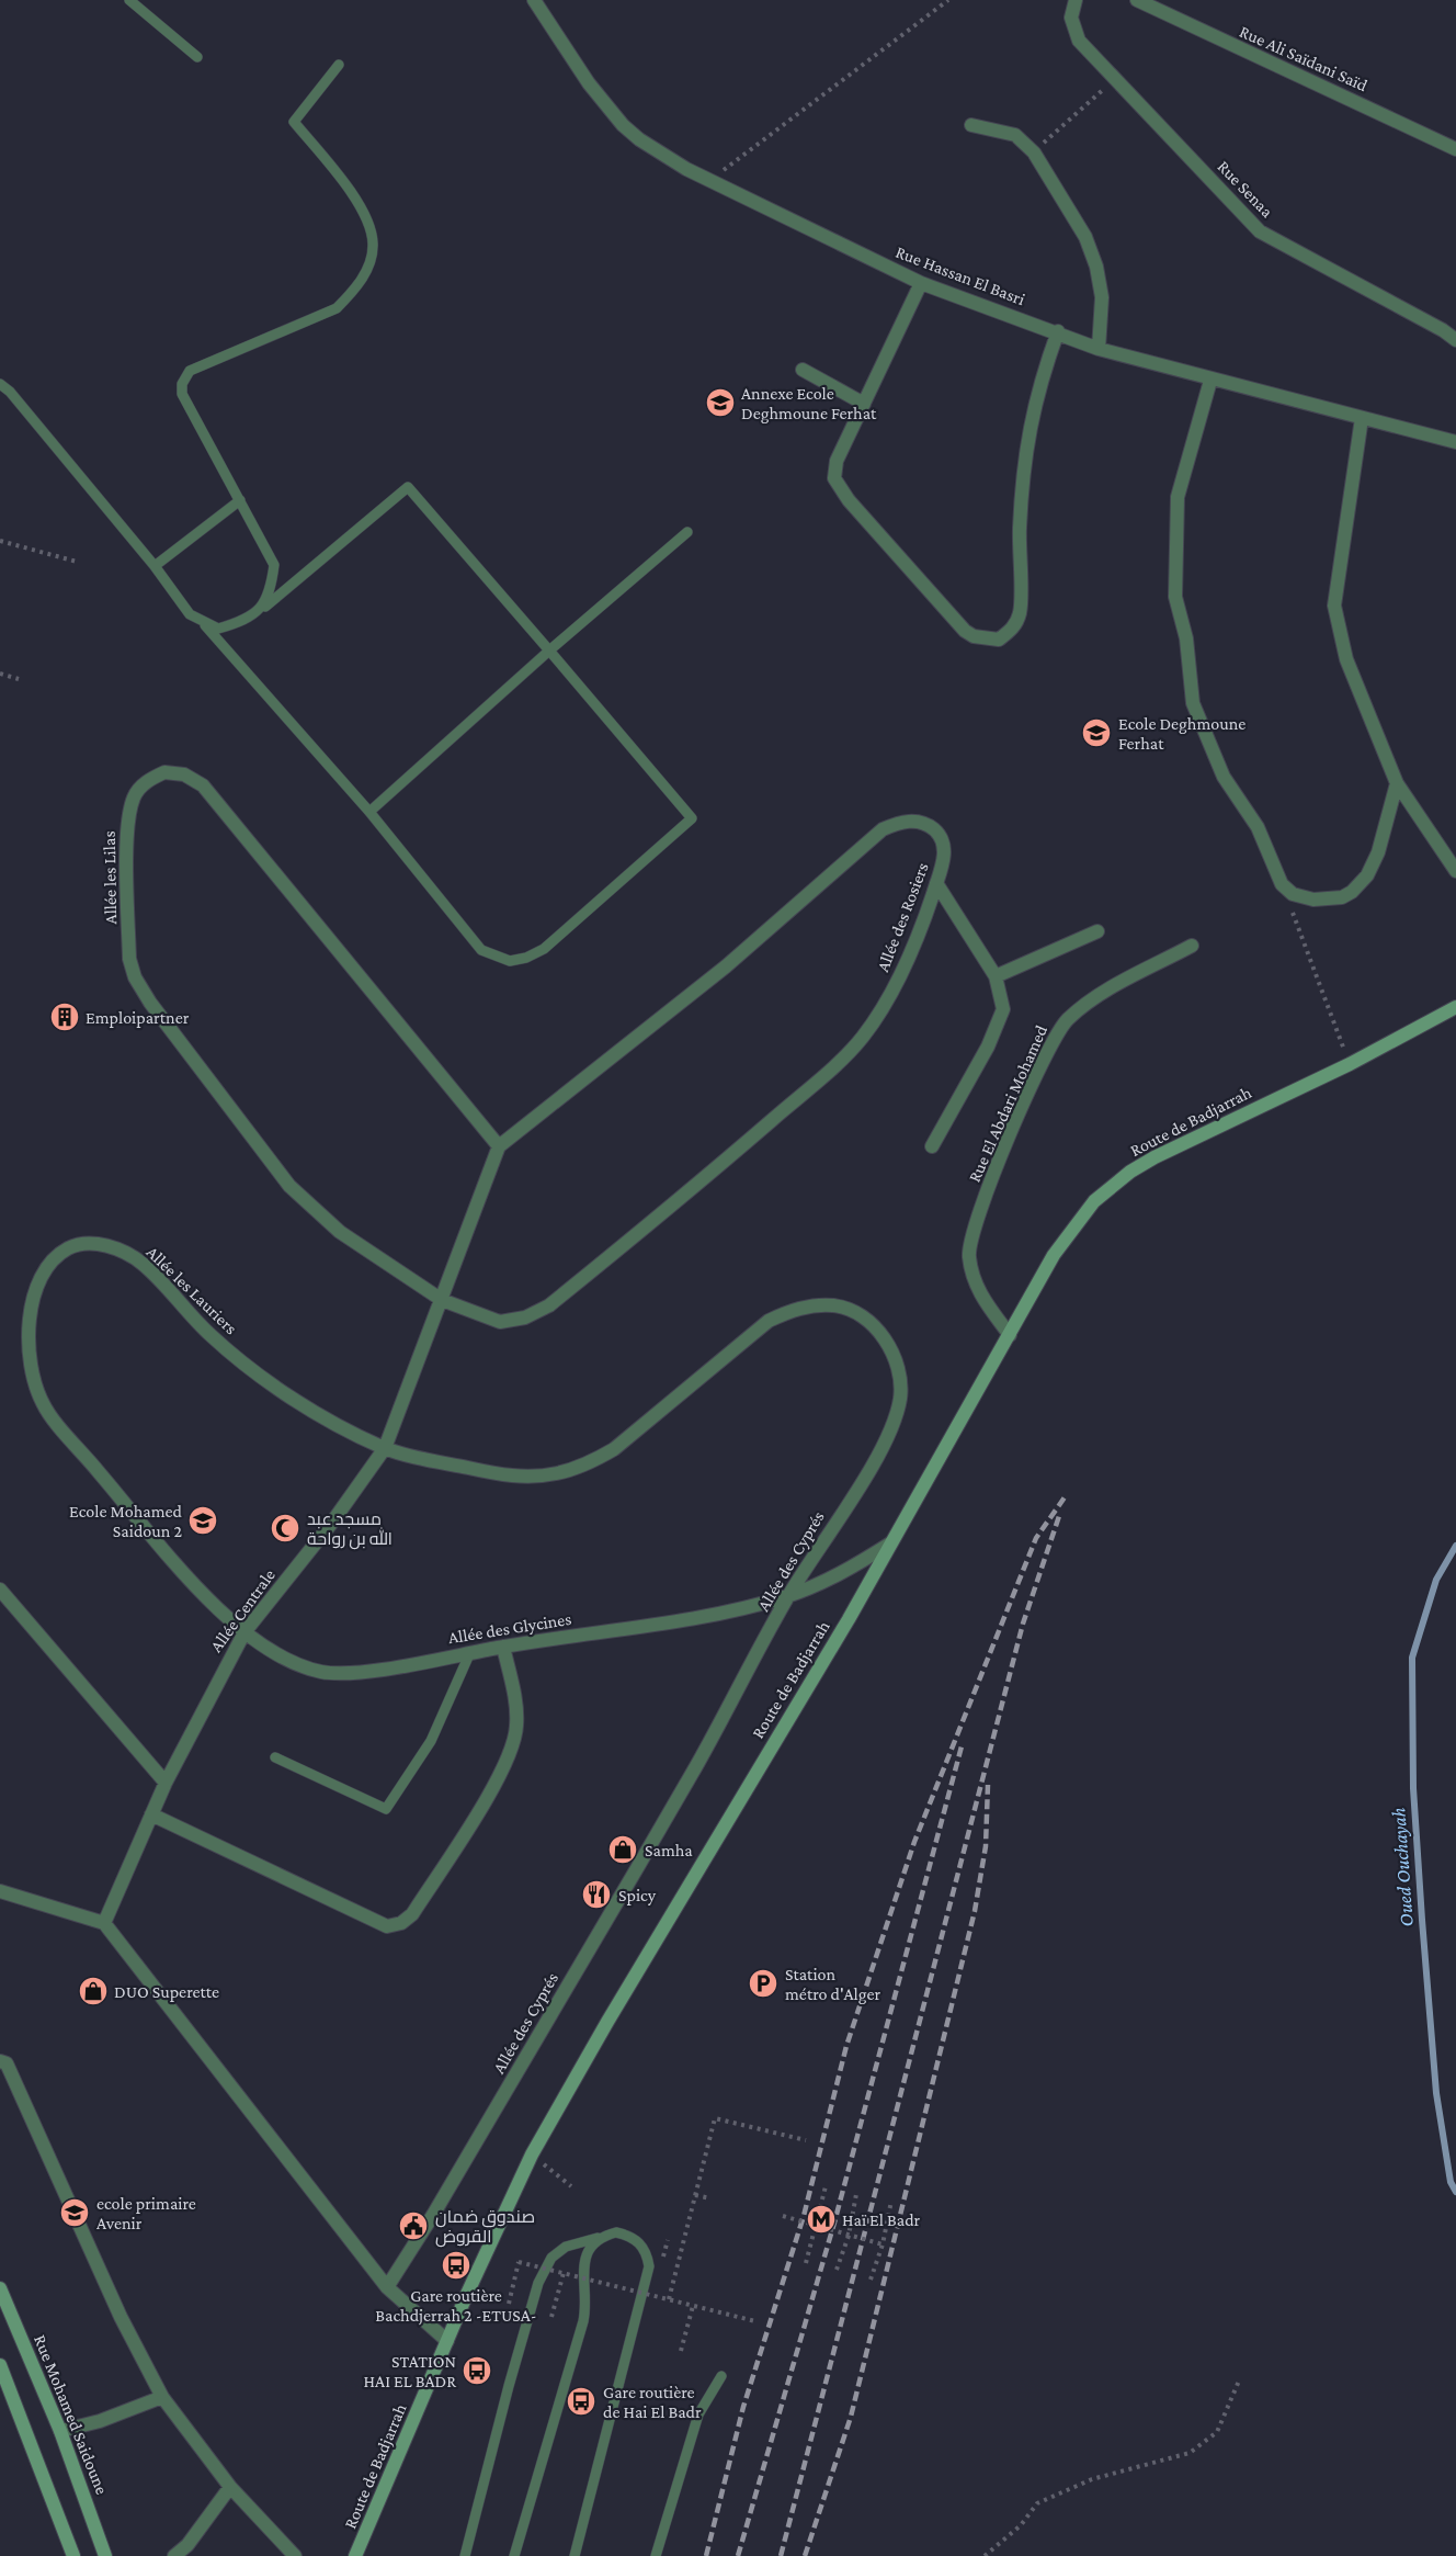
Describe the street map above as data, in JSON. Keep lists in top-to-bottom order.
{
  "streets": {
    "main road": ["Route de Badjarrah", "Rue Mohamed Saidoune"],
    "street": [
      "Rue Ali Saïdani Saïd",
      "Rue Senaa",
      "Rue Hassan El Basri",
      "Allée les Lilas",
      "Allée des Rosiers",
      "Rue El Abdari Mohamed",
      "Allée les Lauriers",
      "Allée des Cyprés",
      "Allée Centrale",
      "Allée des Glycines"
    ]
  },
  "crossings": [
    ["Allée les Lilas", "Allée des Rosiers"],
    ["Allée les Lilas", "Allée Centrale"],
    ["Allée des Rosiers", "Allée Centrale"],
    ["Rue El Abdari Mohamed", "Route de Badjarrah"],
    ["Route de Badjarrah", "Allée des Glycines"],
    ["Allée les Lauriers", "Allée des Cyprés"],
    ["Allée les Lauriers", "Allée Centrale"],
    ["Allée les Lauriers", "Allée des Glycines"],
    ["Allée des Cyprés", "Allée Centrale"],
    ["Allée des Cyprés", "Allée des Glycines"],
    ["Allée Centrale", "Allée des Glycines"]
  ],
  "water": ["Oued Ouchayah"],
  "places": {
    "school or university": [
      "Annexe Ecole Deghmoune Ferhat",
      "Ecole Deghmoune Ferhat",
      "Ecole Mohamed Saidoun 2",
      "ecole primaire Avenir"
    ],
    "building": ["Emploipartner"],
    "mosque": ["مسجد عبد الله بن رواحة"],
    "shop": ["Samha", "DUO Superette"],
    "restaurant": ["Spicy"],
    "parking": ["Station métro d'Alger"],
    "metro station": ["Haï El Badr"],
    "public building": ["صندوق ضمان القروض"],
    "bus stop": ["Gare routière Bachdjerrah 2 -ETUSA-", "STATION HAI EL BADR", "Gare routière de Hai El Badr"]
  }
}
